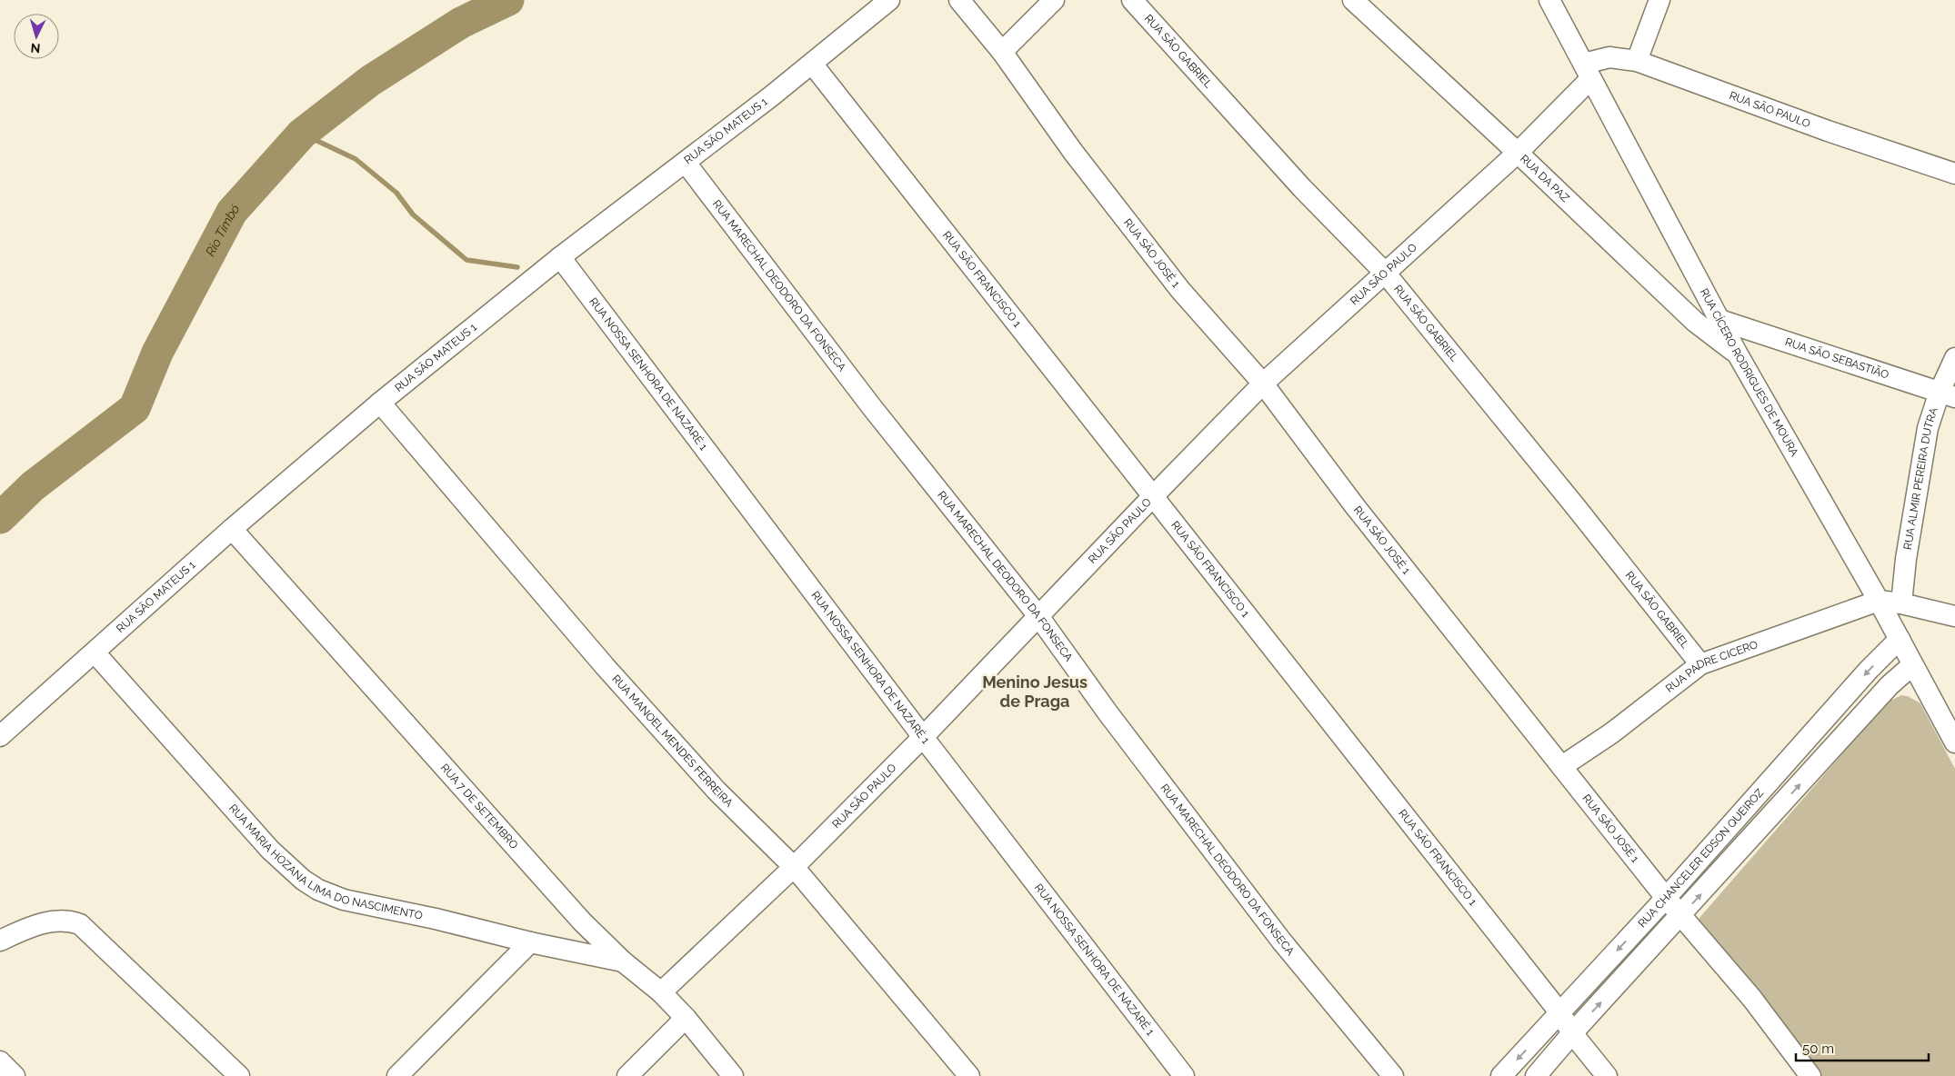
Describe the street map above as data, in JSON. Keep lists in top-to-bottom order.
{
  "streets": {
    "street": [
      "RUA SÃO GABRIEL",
      "RUA SÃO PAULO",
      "RUA SÃO MATEUS 1",
      "RUA DA PAZ",
      "RUA SÃO JOSÉ 1",
      "RUA SÃO FRANCISCO 1",
      "RUA MARECHAL DEODORO DA FONSECA",
      "RUA SÃO SEBASTIÃO",
      "RUA CÍCERO RODRIGUES DE MOURA",
      "RUA NOSSA SENHORA DE NAZARÉ 1",
      "RUA ALMIR PEREIRA DUTRA",
      "RUA PADRE CICERO",
      "RUA MANOEL MENDES FERREIRA",
      "RUA 7 DE SETEMBRO",
      "RUA CHANCELER EDSON QUEIROZ",
      "RUA MARIA HOZANA LIMA DO NASCIMENTO"
    ]
  },
  "crossings": [
    ["RUA SÃO GABRIEL", "RUA SÃO PAULO"],
    ["RUA SÃO GABRIEL", "RUA PADRE CICERO"],
    ["RUA SÃO PAULO", "RUA DA PAZ"],
    ["RUA SÃO PAULO", "RUA SÃO JOSÉ 1"],
    ["RUA SÃO PAULO", "RUA SÃO FRANCISCO 1"],
    ["RUA SÃO PAULO", "RUA MARECHAL DEODORO DA FONSECA"],
    ["RUA SÃO PAULO", "RUA CÍCERO RODRIGUES DE MOURA"],
    ["RUA SÃO PAULO", "RUA NOSSA SENHORA DE NAZARÉ 1"],
    ["RUA SÃO PAULO", "RUA MANOEL MENDES FERREIRA"],
    ["RUA SÃO PAULO", "RUA 7 DE SETEMBRO"],
    ["RUA SÃO MATEUS 1", "RUA SÃO FRANCISCO 1"],
    ["RUA SÃO MATEUS 1", "RUA MARECHAL DEODORO DA FONSECA"],
    ["RUA SÃO MATEUS 1", "RUA NOSSA SENHORA DE NAZARÉ 1"],
    ["RUA SÃO MATEUS 1", "RUA MANOEL MENDES FERREIRA"],
    ["RUA SÃO MATEUS 1", "RUA 7 DE SETEMBRO"],
    ["RUA SÃO MATEUS 1", "RUA MARIA HOZANA LIMA DO NASCIMENTO"],
    ["RUA DA PAZ", "RUA CÍCERO RODRIGUES DE MOURA"],
    ["RUA SÃO JOSÉ 1", "RUA PADRE CICERO"],
    ["RUA SÃO JOSÉ 1", "RUA CHANCELER EDSON QUEIROZ"],
    ["RUA SÃO FRANCISCO 1", "RUA CHANCELER EDSON QUEIROZ"],
    ["RUA SÃO SEBASTIÃO", "RUA CÍCERO RODRIGUES DE MOURA"],
    ["RUA SÃO SEBASTIÃO", "RUA ALMIR PEREIRA DUTRA"],
    ["RUA CÍCERO RODRIGUES DE MOURA", "RUA PADRE CICERO"],
    ["RUA CÍCERO RODRIGUES DE MOURA", "RUA CHANCELER EDSON QUEIROZ"],
    ["RUA 7 DE SETEMBRO", "RUA MARIA HOZANA LIMA DO NASCIMENTO"]
  ],
  "districts": ["Menino Jesus de Praga"],
  "water": ["Rio Timbó"],
  "scale_bar": "50 m",
  "north": "bottom"
}
